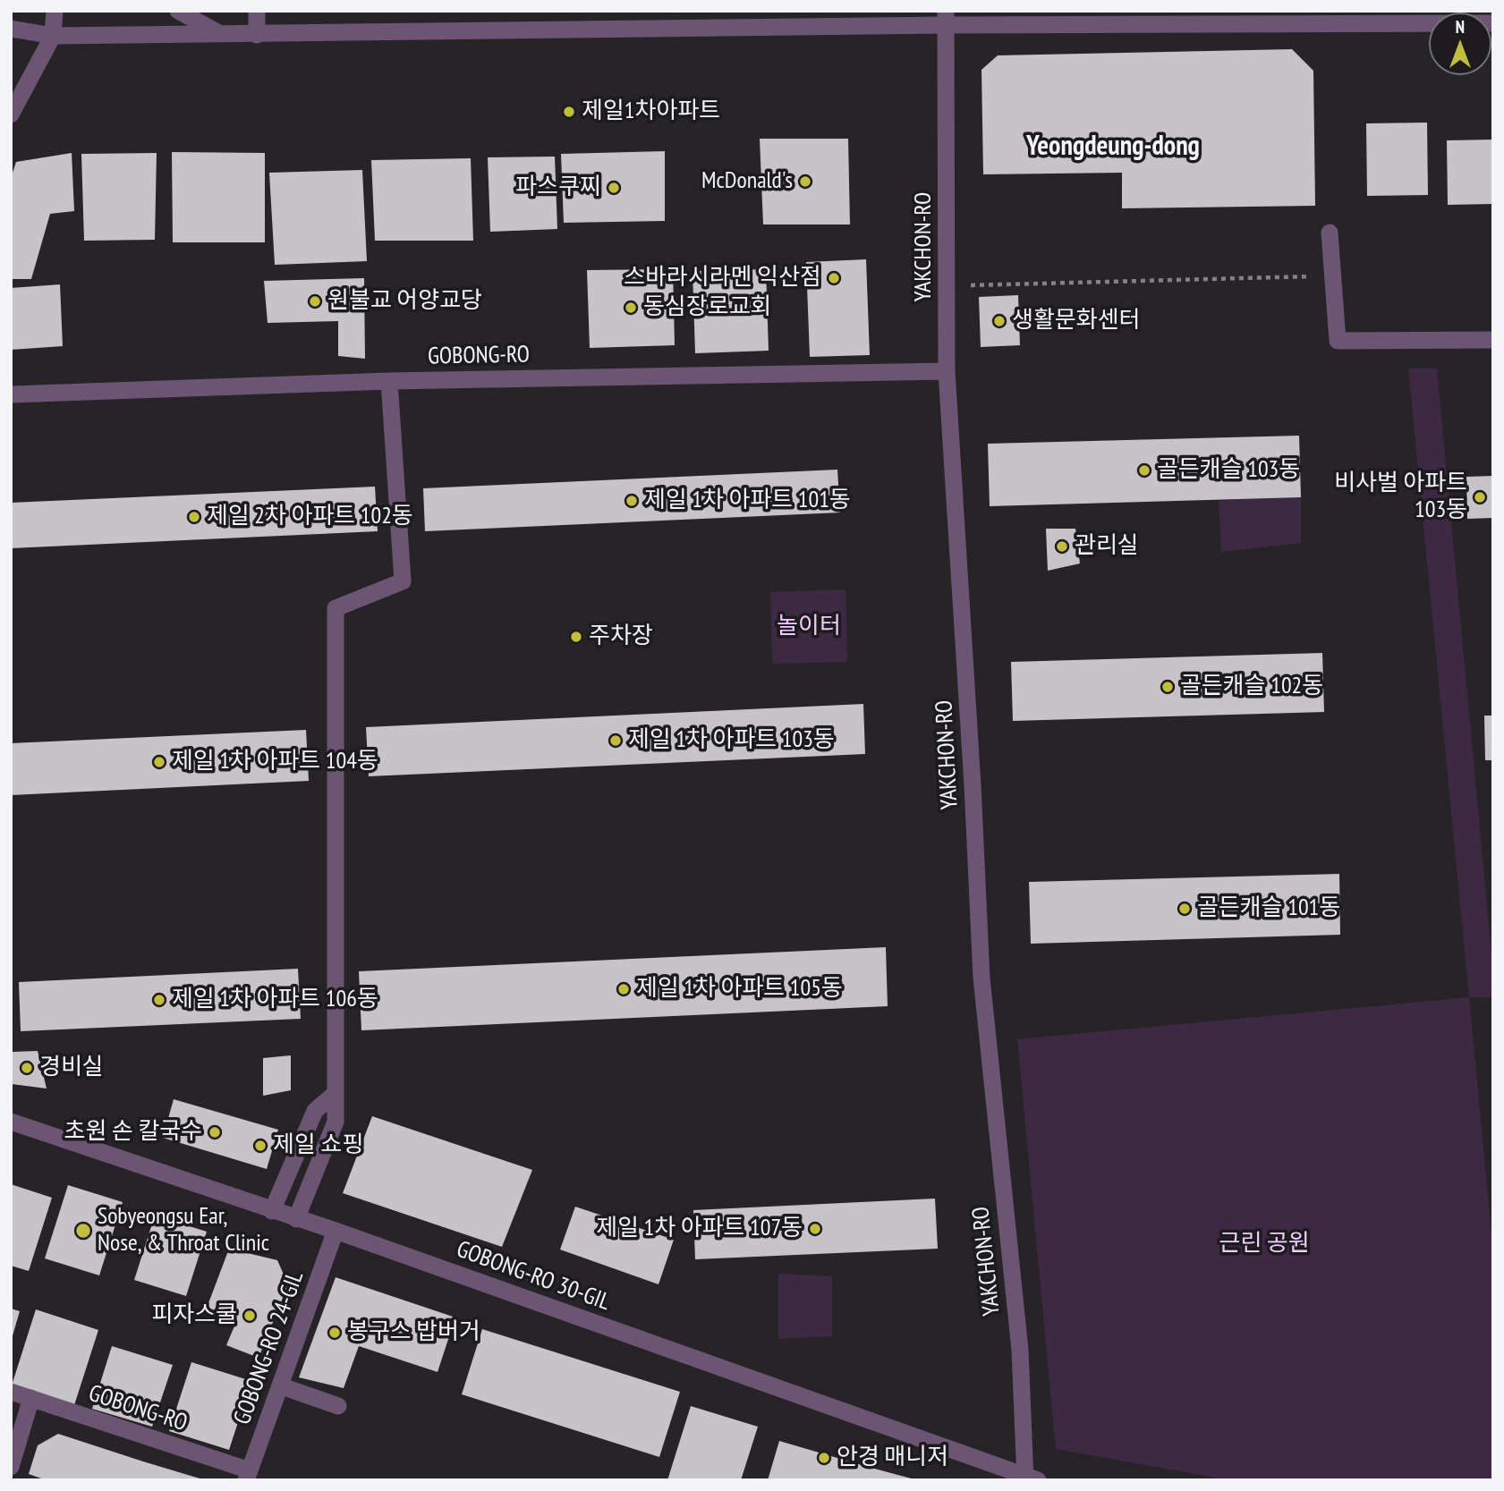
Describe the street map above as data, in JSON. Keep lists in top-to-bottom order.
{
  "streets": {
    "street": [
      "YAKCHON-RO",
      "GOBONG-RO",
      "GOBONG-RO 30-GIL",
      "GOBONG-RO 24-GIL"
    ]
  },
  "crossings": [
    ["YAKCHON-RO", "GOBONG-RO"],
    ["YAKCHON-RO", "GOBONG-RO 30-GIL"],
    ["GOBONG-RO", "GOBONG-RO 24-GIL"],
    ["GOBONG-RO 30-GIL", "GOBONG-RO 24-GIL"]
  ],
  "districts": ["Yeongdeung-dong"],
  "parks": ["놀이터", "근린 공원"],
  "places": [
    "제일1차아파트",
    "McDonald's",
    "파스쿠찌",
    "스바라시라멘 익산점",
    "원불교 어양교당",
    "동심장로교회",
    "생활문화센터",
    "골든캐슬 103동",
    "비사벌 아파트 103동",
    "제일 1차 아파트 101동",
    "제일 2차 아파트 102동",
    "관리실",
    "주차장",
    "골든캐슬 102동",
    "제일 1차 아파트 103동",
    "제일 1차 아파트 104동",
    "골든캐슬 101동",
    "제일 1차 아파트 105동",
    "제일 1차 아파트 106동",
    "경비실",
    "초원 손 칼국수",
    "제일 쇼핑",
    "제일 1차 아파트 107동",
    "Sobyeongsu Ear, Nose, & Throat Clinic",
    "피자스쿨",
    "봉구스 밥버거",
    "안경 매니저"
  ],
  "north": "top"
}
